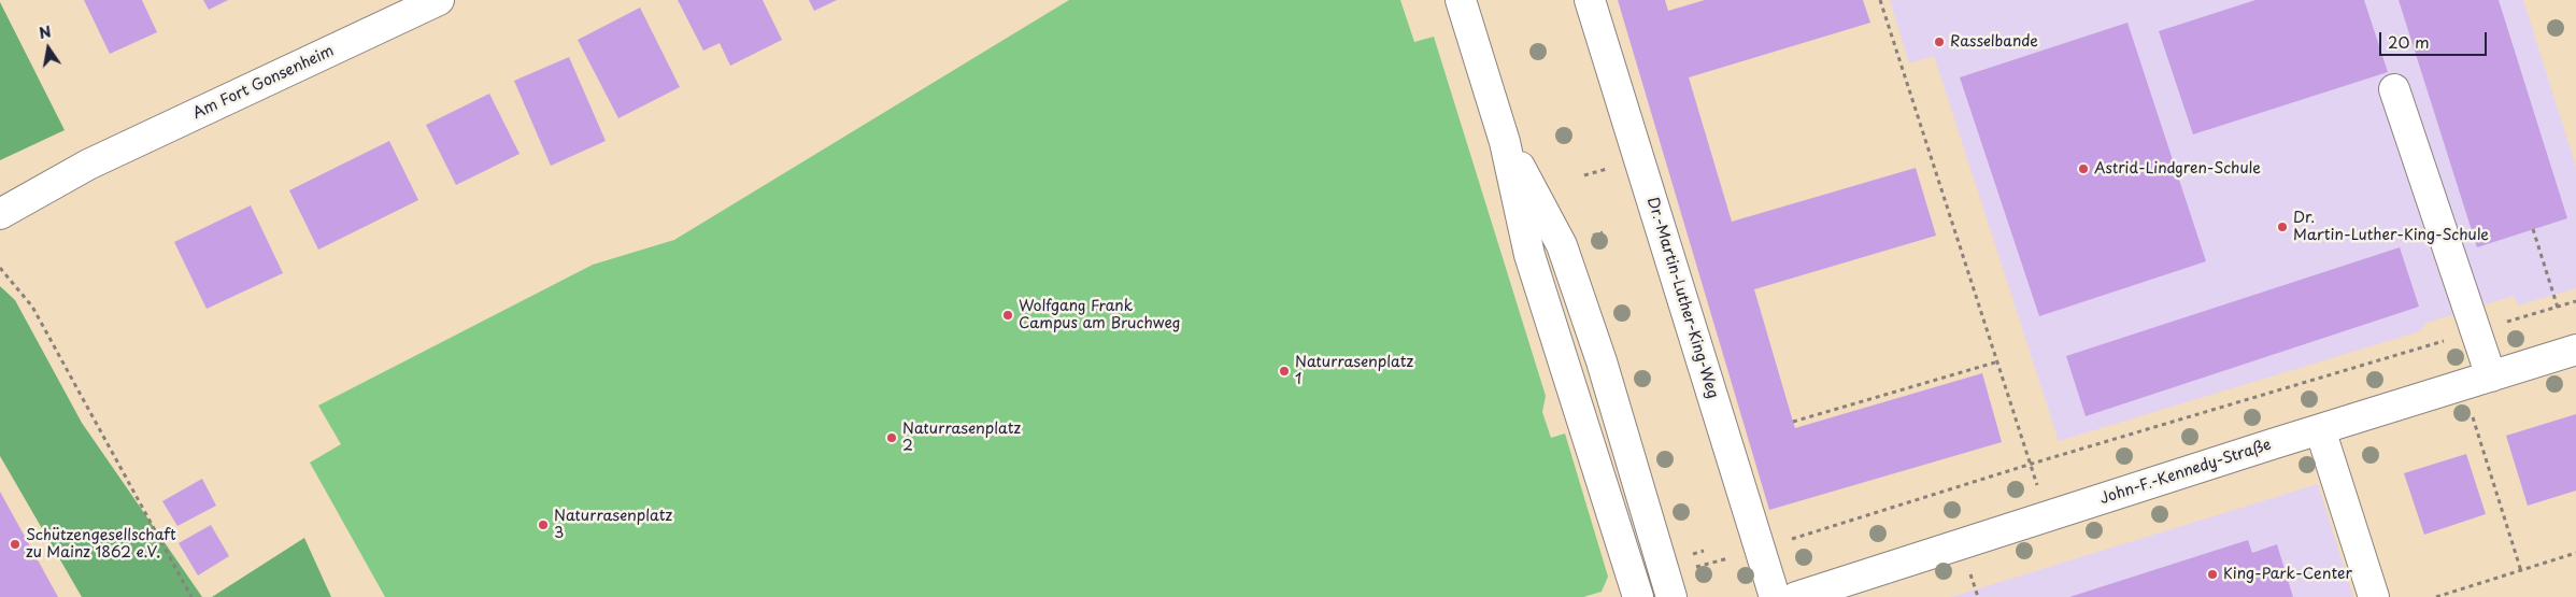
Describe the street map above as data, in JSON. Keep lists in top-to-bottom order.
{
  "streets": {
    "street": ["Am Fort Gonsenheim", "Dr.-Martin-Luther-King-Weg", "John-F.-Kennedy-Straße"]
  },
  "places": [
    "Rasselbande",
    "Astrid-Lindgren-Schule",
    "Dr. Martin-Luther-King-Schule",
    "Wolfgang Frank Campus am Bruchweg",
    "Naturrasenplatz 1",
    "Naturrasenplatz 2",
    "Naturrasenplatz 3",
    "Schützengesellschaft zu Mainz 1862 e.V.",
    "King-Park-Center"
  ],
  "scale_bar": "20 m",
  "north": "top"
}
